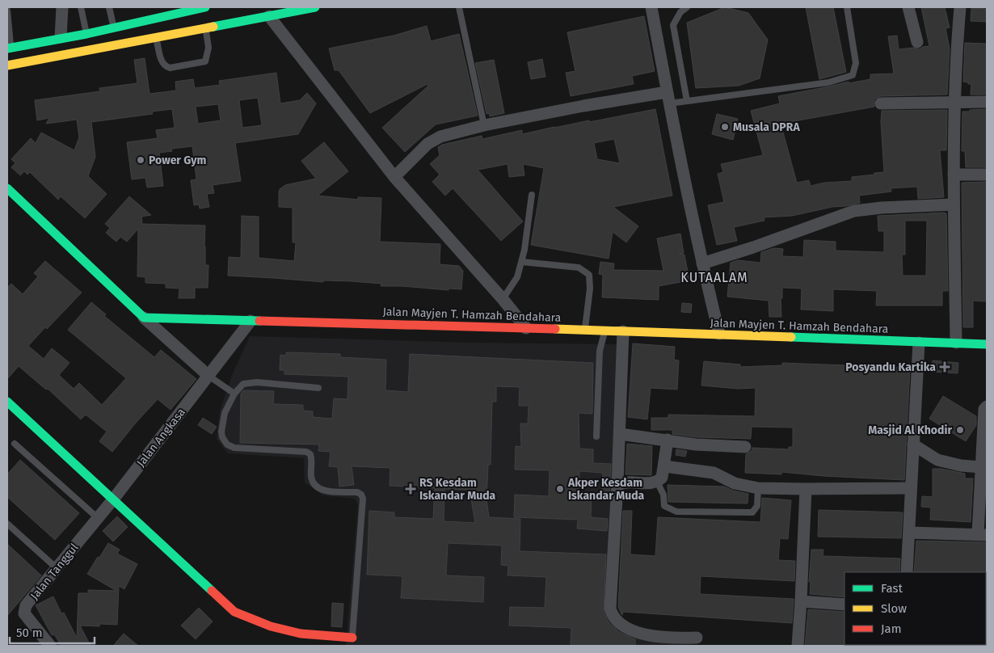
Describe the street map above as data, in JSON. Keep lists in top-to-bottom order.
{
  "streets": {
    "main road": ["Jalan Mayjen T. Hamzah Bendahara"],
    "street": ["Jalan Angkasa", "Jalan Tanggul"]
  },
  "crossings": [
    ["Jalan Mayjen T. Hamzah Bendahara", "Jalan Angkasa"],
    ["Jalan Angkasa", "Jalan Tanggul"]
  ],
  "districts": ["KUTAALAM"],
  "places": {
    "other": [
      "Musala DPRA",
      "Power Gym",
      "Masjid Al Khodir",
      "Akper Kesdam Iskandar Muda"
    ],
    "health": ["Posyandu Kartika", "RS Kesdam Iskandar Muda"]
  },
  "legend": ["Fast", "Slow", "Jam"],
  "scale_bar": "50 m"
}
